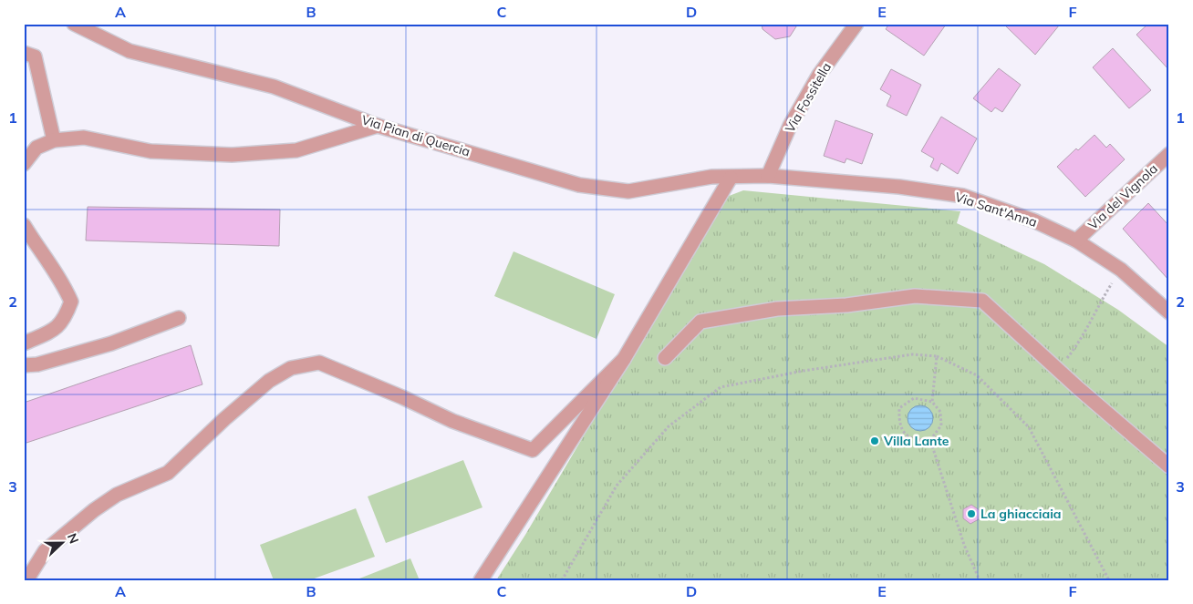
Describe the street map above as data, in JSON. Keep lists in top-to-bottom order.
{
  "streets": {
    "street": [
      "Via Fossitella",
      "Via Pian di Quercia",
      "Via del Vignola",
      "Via Sant'Anna"
    ]
  },
  "crossings": [
    ["Via Fossitella", "Via Pian di Quercia"],
    ["Via Fossitella", "Via Sant'Anna"],
    ["Via Pian di Quercia", "Via Sant'Anna"],
    ["Via del Vignola", "Via Sant'Anna"]
  ],
  "places": ["Villa Lante", "La ghiacciaia"],
  "north": "right",
  "grid": {
    "columns": [
      "A",
      "B",
      "C",
      "D",
      "E",
      "F"
    ],
    "rows": ["1", "2", "3"]
  }
}
